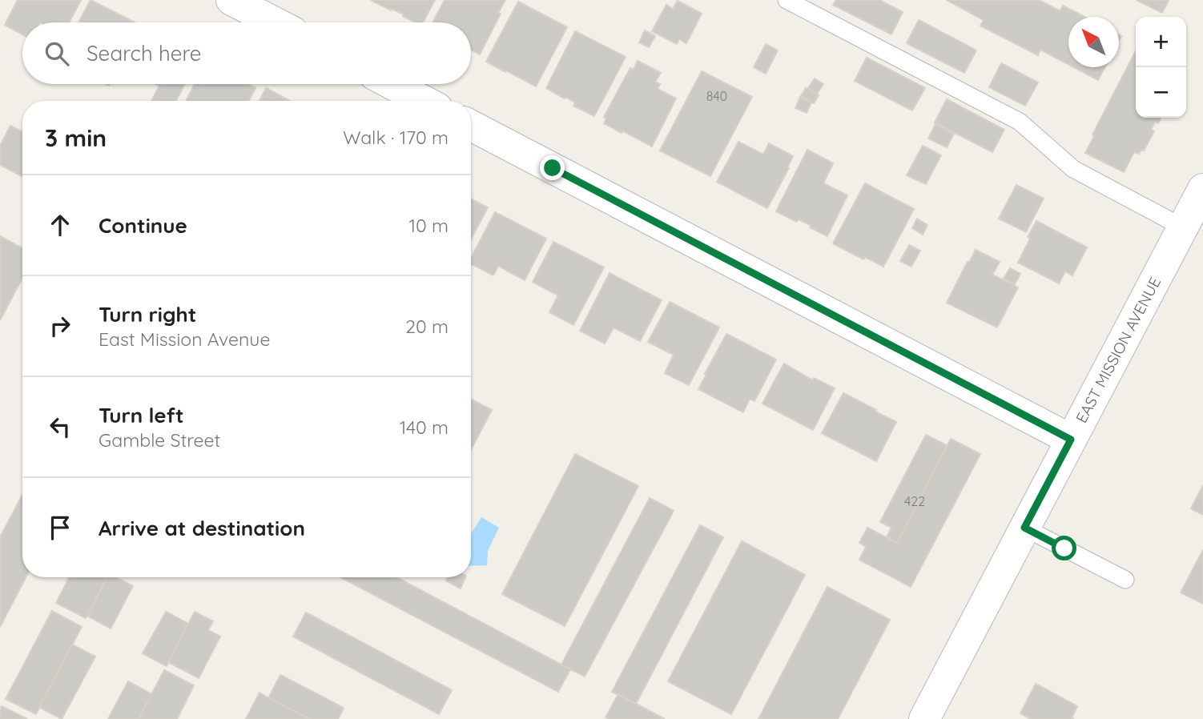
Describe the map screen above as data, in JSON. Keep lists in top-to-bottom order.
{
  "streets": {
    "street": ["EAST MISSION AVENUE"]
  },
  "house_numbers": ["840", "422"],
  "north": "top left",
  "page": {
    "map_buttons": ["+", "−"],
    "search": "Search here",
    "heading": ["3 min", "Walk · 170 m"],
    "list": [
      ["Continue", "10 m"],
      ["Turn right", "East Mission Avenue", "20 m"],
      ["Turn left", "Gamble Street", "140 m"],
      "Arrive at destination"
    ]
  }
}
